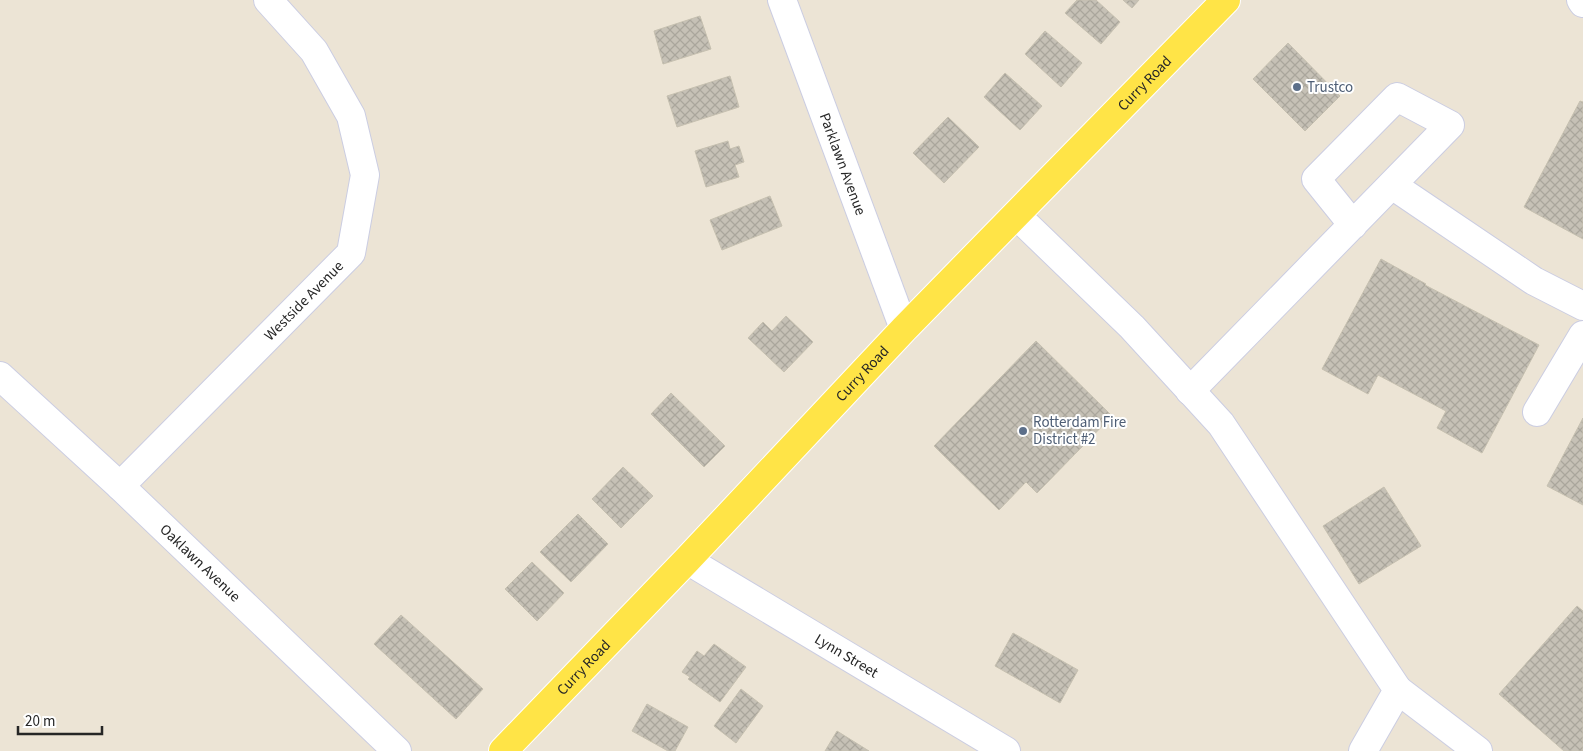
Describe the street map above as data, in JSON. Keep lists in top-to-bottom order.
{
  "streets": {
    "main road": ["Curry Road"],
    "street": [
      "Parklawn Avenue",
      "Westside Avenue",
      "Oaklawn Avenue",
      "Lynn Street"
    ]
  },
  "crossings": [
    ["Curry Road", "Parklawn Avenue"],
    ["Curry Road", "Lynn Street"],
    ["Westside Avenue", "Oaklawn Avenue"]
  ],
  "places": ["Trustco", "Rotterdam Fire District #2"],
  "scale_bar": "20 m"
}
